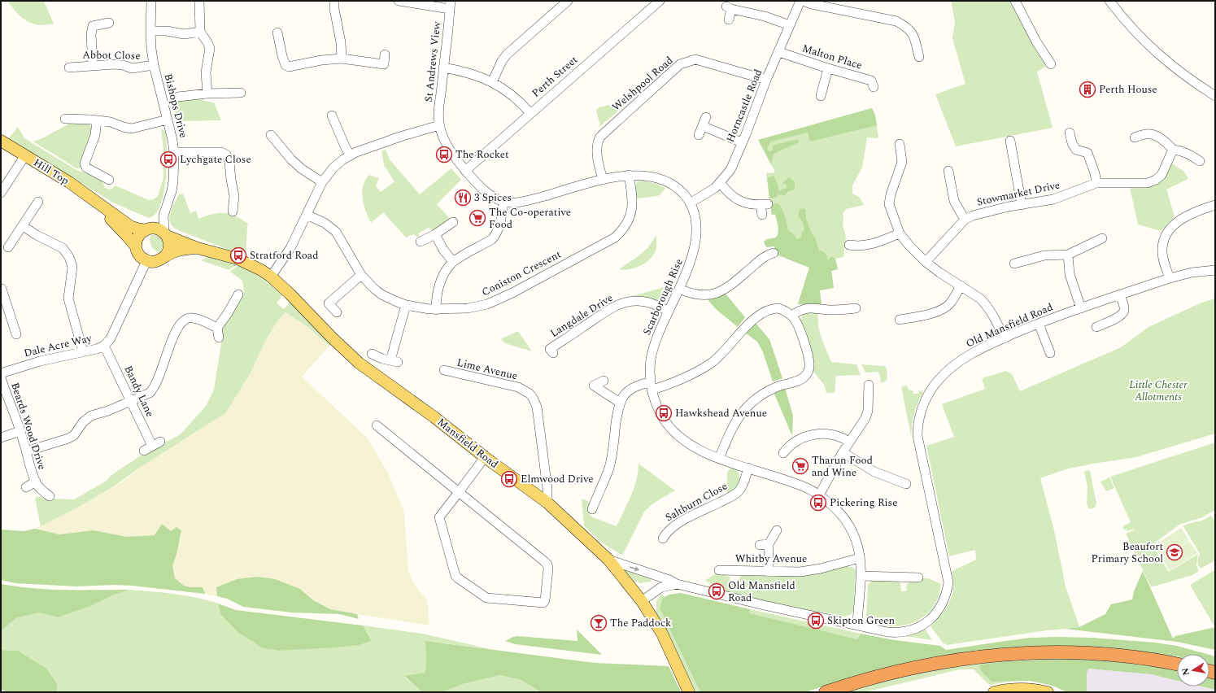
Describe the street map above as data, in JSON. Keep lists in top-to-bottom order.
{
  "streets": {
    "main road": ["Hill Top", "Mansfield Road"],
    "street": [
      "Abbot Close",
      "Malton Place",
      "St Andrews View",
      "Perth Street",
      "Welshpool Road",
      "Bishops Drive",
      "Horncastle Road",
      "Stowmarket Drive",
      "Coniston Crescent",
      "Scarborough Rise",
      "Langdale Drive",
      "Old Mansfield Road",
      "Dale Acre Way",
      "Lime Avenue",
      "Bandy Lane",
      "Beards Wood Drive",
      "Saltburn Close",
      "Whitby Avenue"
    ]
  },
  "crossings": [
    ["Abbot Close", "Bishops Drive"],
    ["Malton Place", "Horncastle Road"],
    ["St Andrews View", "Scarborough Rise"],
    ["Perth Street", "Scarborough Rise"],
    ["Welshpool Road", "Horncastle Road"],
    ["Welshpool Road", "Scarborough Rise"],
    ["Bishops Drive", "Dale Acre Way"],
    ["Horncastle Road", "Scarborough Rise"],
    ["Coniston Crescent", "Scarborough Rise"],
    ["Scarborough Rise", "Langdale Drive"],
    ["Scarborough Rise", "Old Mansfield Road"],
    ["Scarborough Rise", "Saltburn Close"],
    ["Scarborough Rise", "Whitby Avenue"],
    ["Old Mansfield Road", "Mansfield Road"],
    ["Dale Acre Way", "Bandy Lane"],
    ["Lime Avenue", "Mansfield Road"]
  ],
  "parks": ["Little Chester Allotments"],
  "places": {
    "building": ["Perth House"],
    "bus stop": [
      "The Rocket",
      "Lychgate Close",
      "Stratford Road",
      "Hawkshead Avenue",
      "Elmwood Drive",
      "Pickering Rise",
      "Old Mansfield Road",
      "Skipton Green"
    ],
    "restaurant": ["3 Spices"],
    "supermarket": ["The Co-operative Food", "Tharun Food and Wine"],
    "school or university": ["Beaufort Primary School"],
    "bar": ["The Paddock"]
  },
  "north": "left"
}
